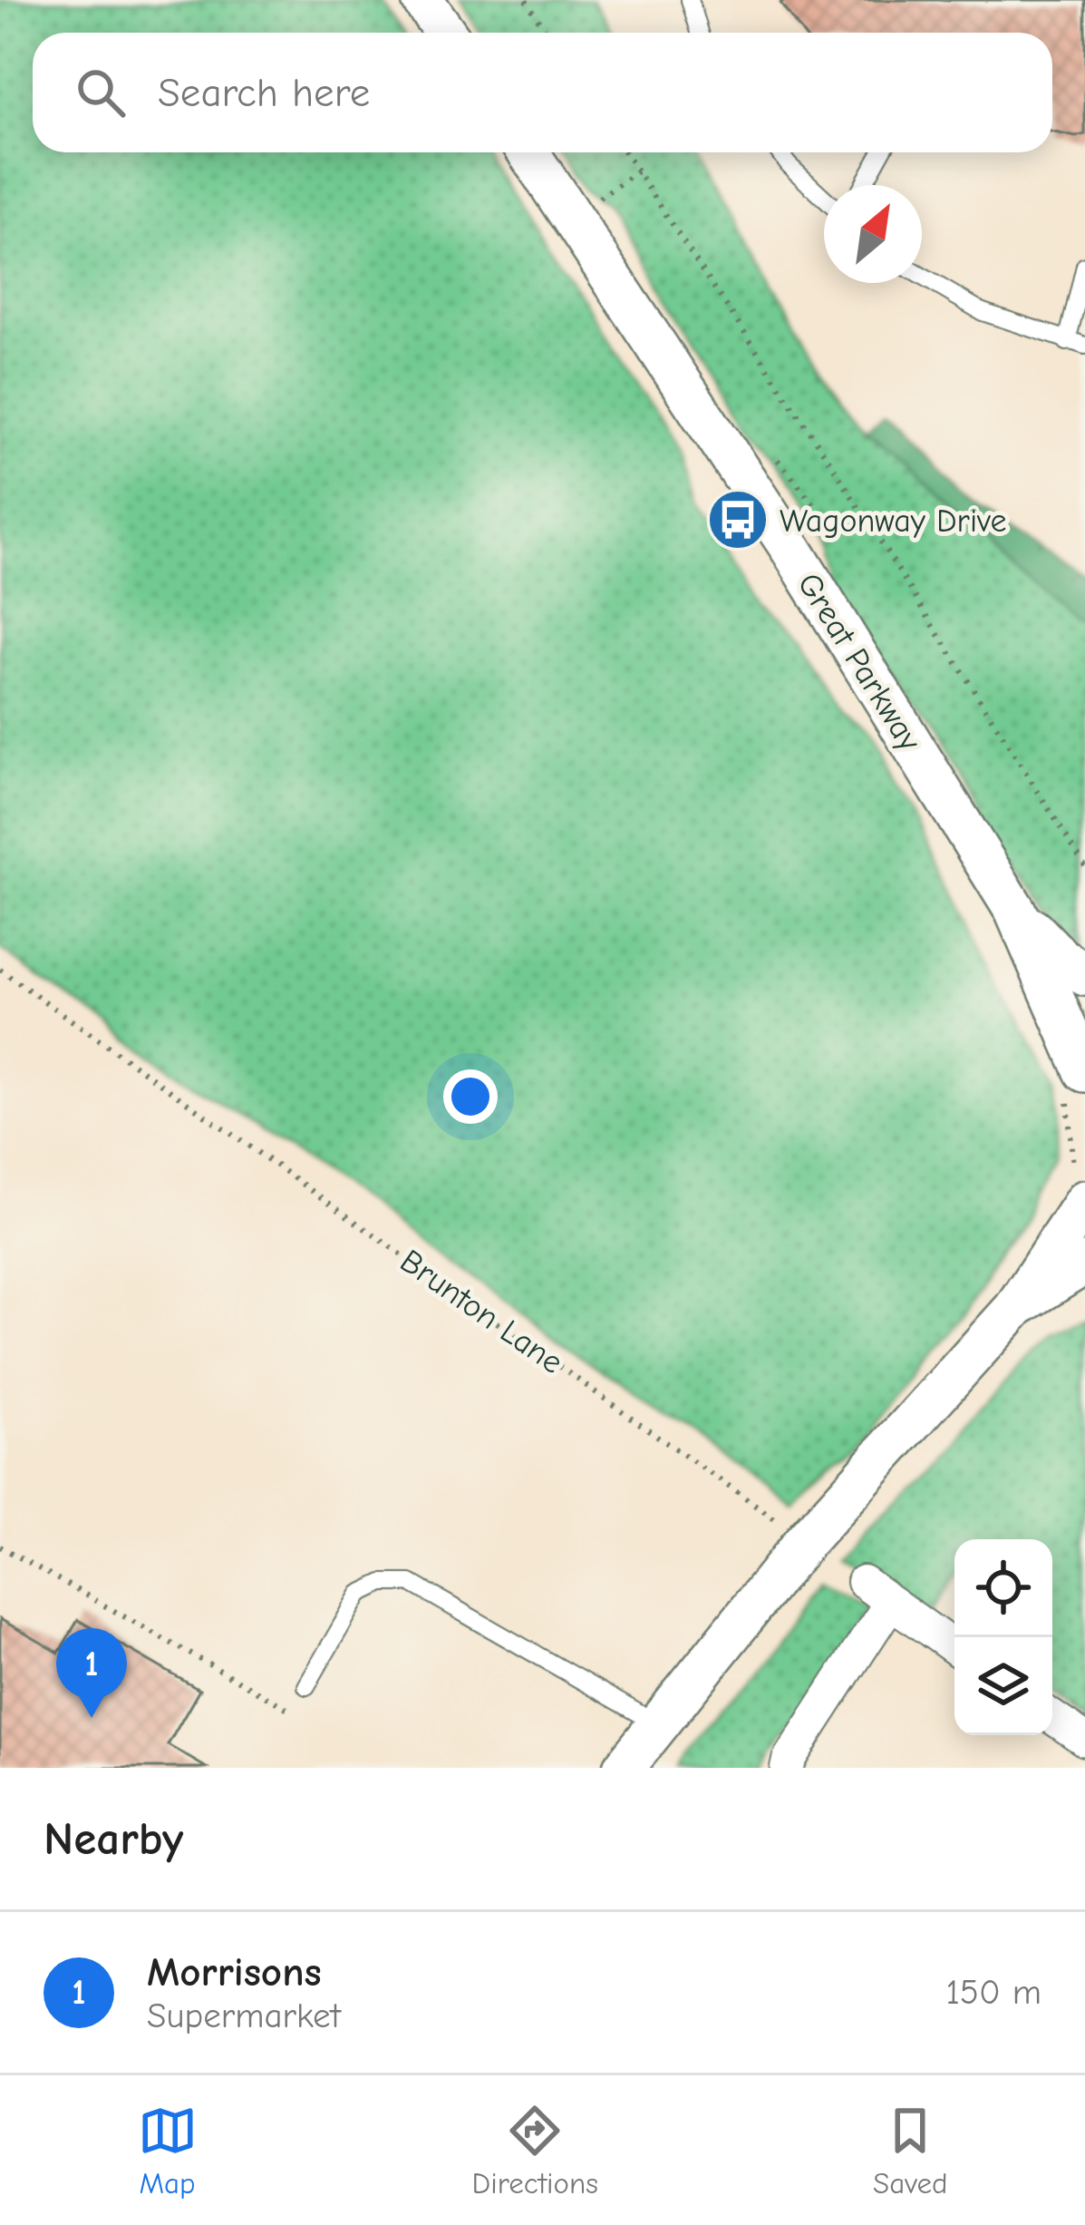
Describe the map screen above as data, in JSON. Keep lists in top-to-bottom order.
{
  "streets": {
    "street": ["Great Parkway"],
    "path": ["Brunton Lane"]
  },
  "places": {
    "bus stop": ["Wagonway Drive"]
  },
  "north": "top right",
  "page": {
    "search": "Search here",
    "pins": "1",
    "heading": "Nearby",
    "list": [
      {
        "mark": "1",
        "name": "Morrisons",
        "note": "Supermarket",
        "value": "150 m"
      }
    ],
    "nav": ["Map", "Directions", "Saved"]
  }
}
